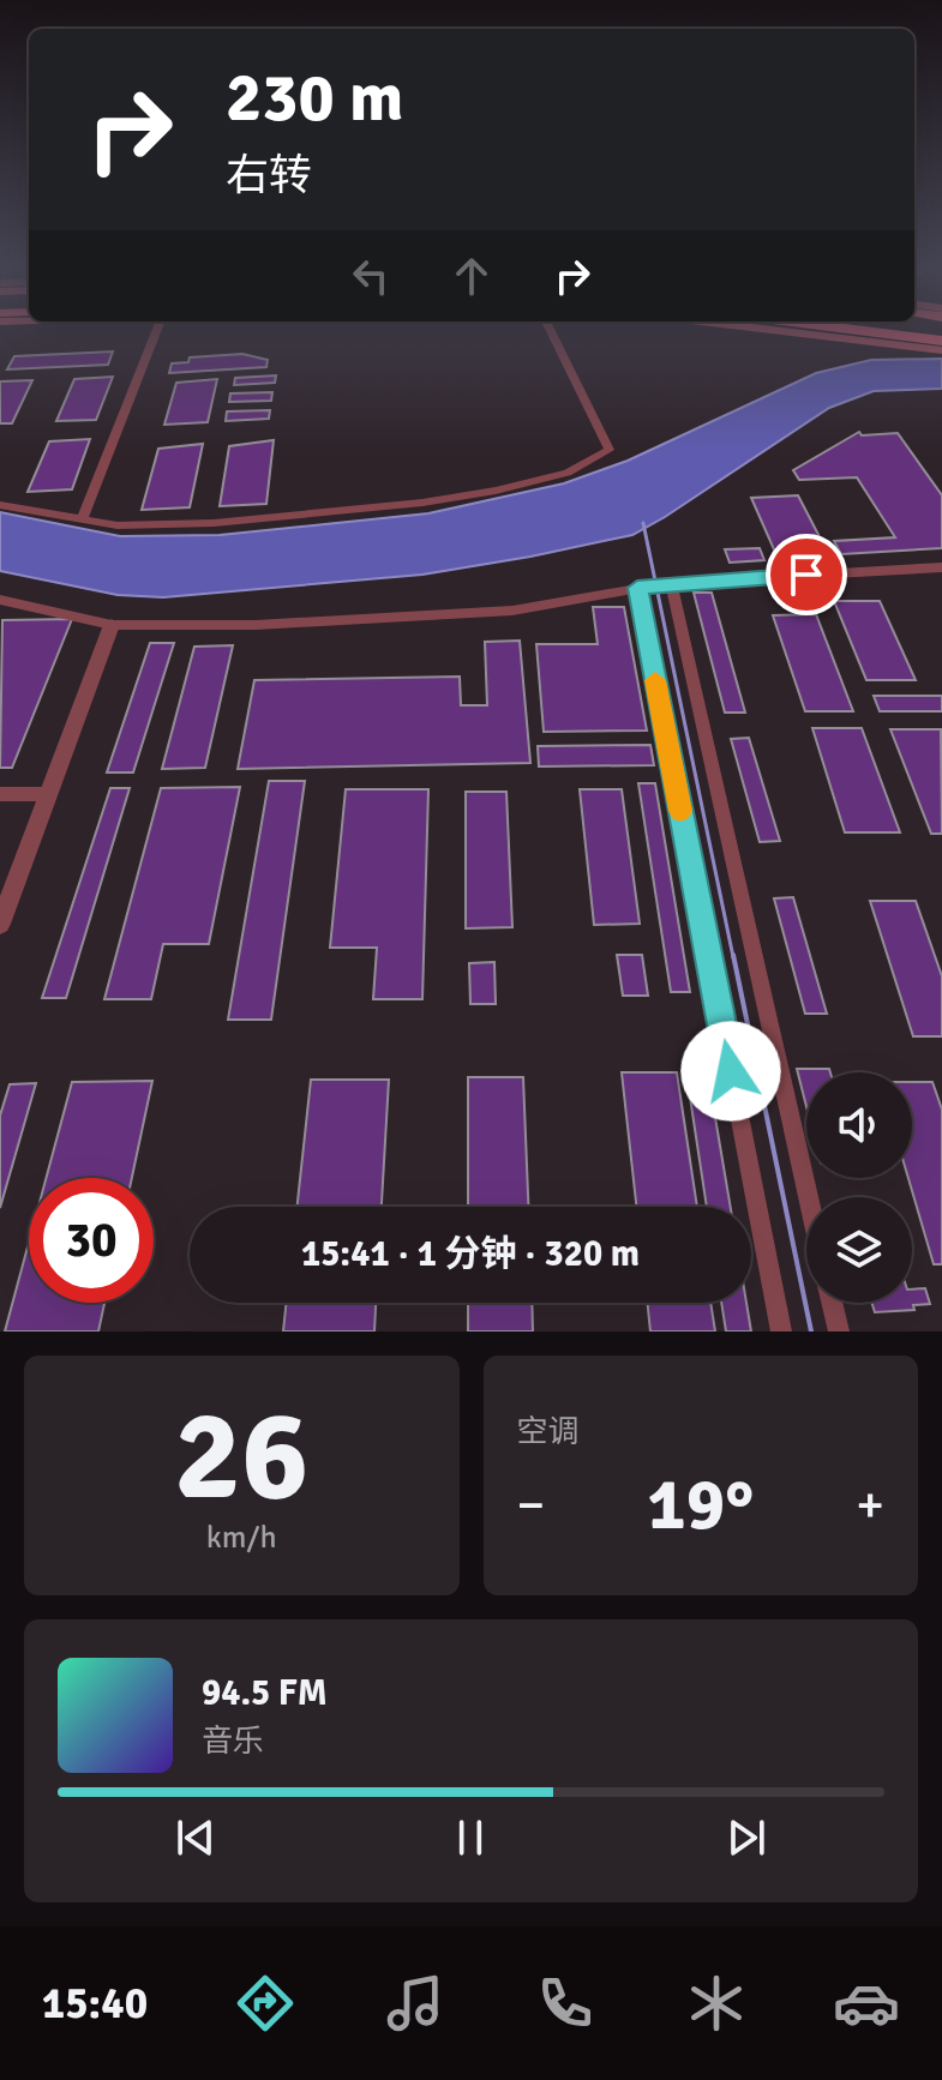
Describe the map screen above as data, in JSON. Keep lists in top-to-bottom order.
{
  "page": {
    "turn": ["230 m", "右转"],
    "limit": "30",
    "trip": "15:41 · 1 分钟 · 320 m",
    "tile": [
      ["26", "km/h"],
      "空调"
    ],
    "heat": ["−", "19°", "+"],
    "song": ["94.5 FM", "音乐"],
    "tabs": "15:40"
  }
}
